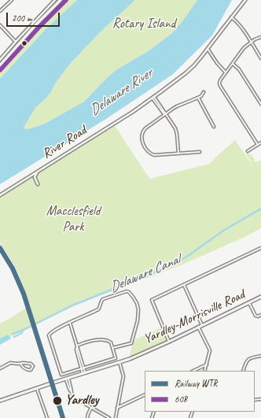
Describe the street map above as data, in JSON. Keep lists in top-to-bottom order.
{
  "streets": {
    "main road": ["River Road", "Yardley-Morrisville Road"]
  },
  "water": ["Delaware River", "Delaware Canal"],
  "parks": ["Rotary Island", "Macclesfield Park"],
  "places": ["Yardley"],
  "lines": ["transit line 608", "rail line WTR"],
  "legend": ["Railway WTR", "608"],
  "scale_bar": "200 m"
}
